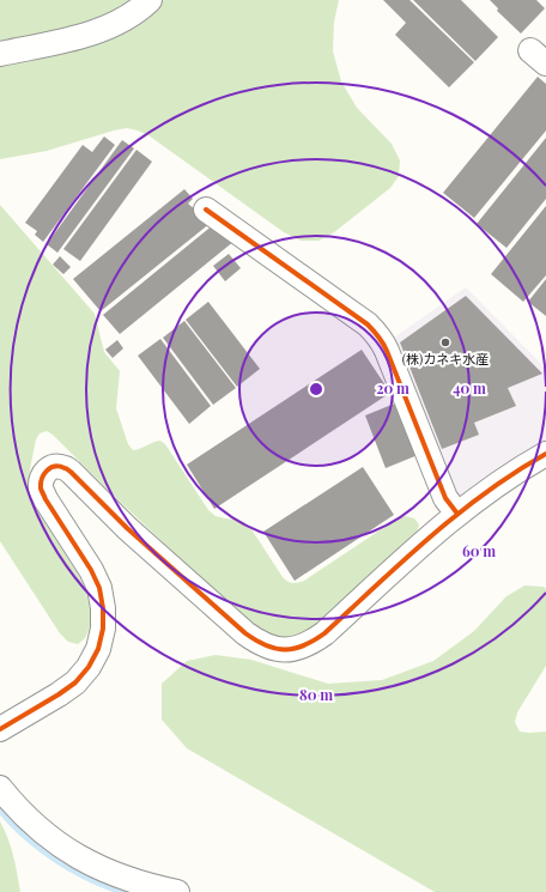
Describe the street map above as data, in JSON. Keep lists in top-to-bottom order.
{
  "places": ["(株)カネキ水産"],
  "rings": [
    "20 m",
    "40 m",
    "60 m",
    "80 m"
  ]
}
